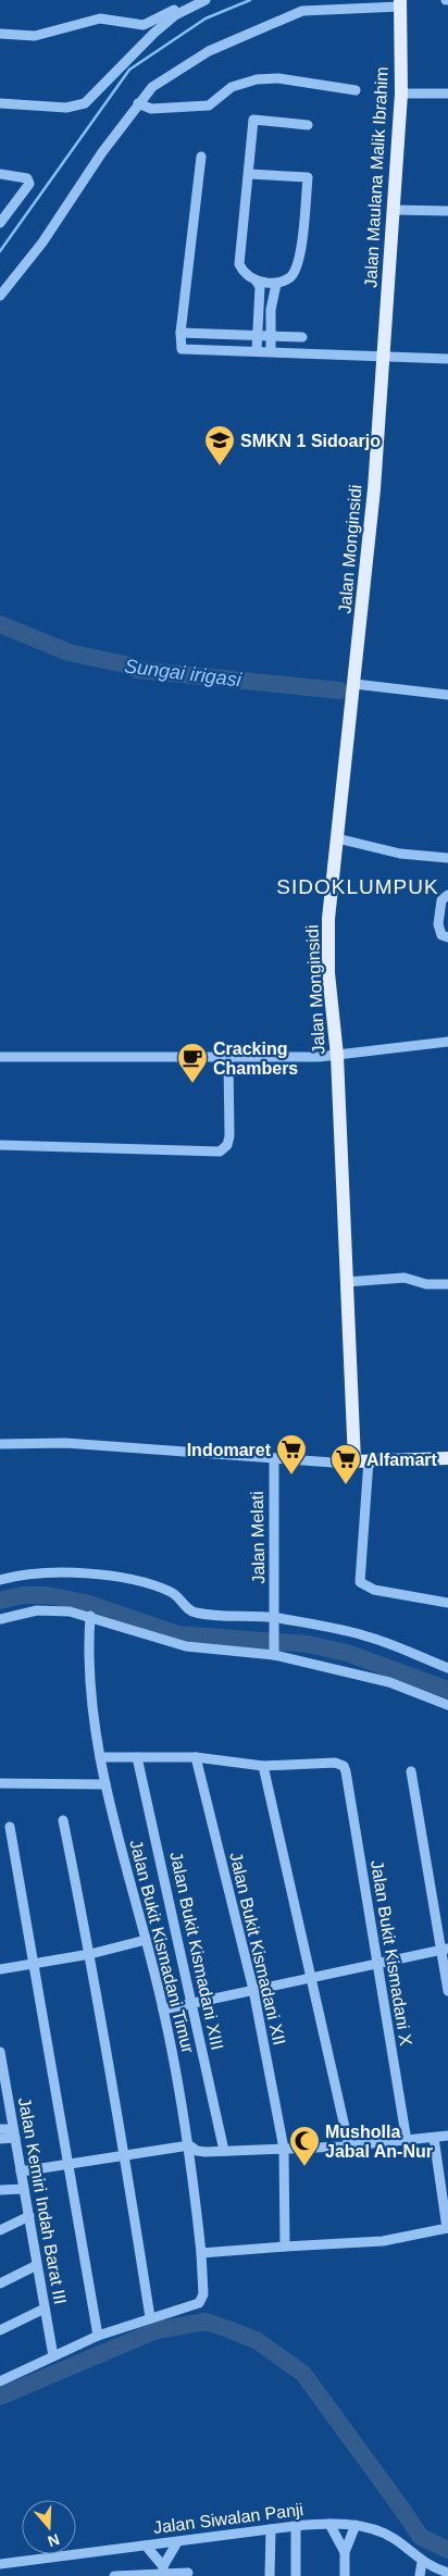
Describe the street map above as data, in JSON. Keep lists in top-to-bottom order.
{
  "streets": {
    "main road": ["Jalan Maulana Malik Ibrahim", "Jalan Monginsidi"],
    "street": [
      "Jalan Melati",
      "Jalan Bukit Kismadani Timur",
      "Jalan Bukit Kismadani XII",
      "Jalan Bukit Kismadani XIII",
      "Jalan Bukit Kismadani X",
      "Jalan Kemiri Indah Barat III",
      "Jalan Siwalan Panji"
    ]
  },
  "crossings": [
    ["Jalan Maulana Malik Ibrahim", "Jalan Monginsidi"]
  ],
  "districts": ["SIDOKLUMPUK"],
  "water": ["Sungai irigasi"],
  "places": {
    "school or university": ["SMKN 1 Sidoarjo"],
    "cafe": ["Cracking Chambers"],
    "supermarket": ["Indomaret", "Alfamart"],
    "mosque": ["Musholla Jabal An-Nur"]
  },
  "north": "bottom"
}
